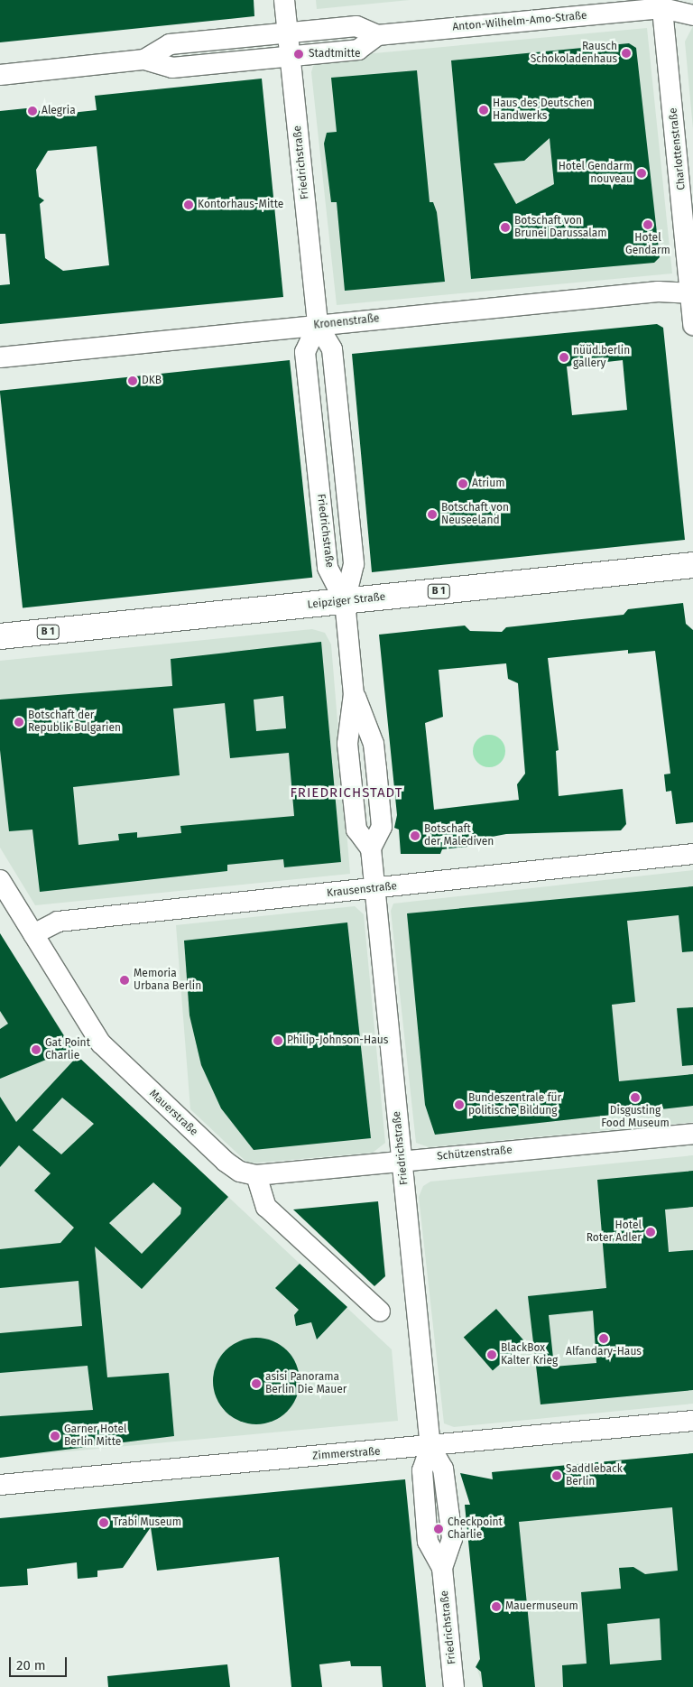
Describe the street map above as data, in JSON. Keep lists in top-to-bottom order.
{
  "streets": {
    "main road": ["B 1", "Leipziger Straße"],
    "street": [
      "Anton-Wilhelm-Amo-Straße",
      "Charlottenstraße",
      "Friedrichstraße",
      "Kronenstraße",
      "Krausenstraße",
      "Mauerstraße",
      "Schützenstraße",
      "Zimmerstraße"
    ]
  },
  "crossings": [
    ["Anton-Wilhelm-Amo-Straße", "Charlottenstraße"],
    ["Anton-Wilhelm-Amo-Straße", "Friedrichstraße"],
    ["Charlottenstraße", "Kronenstraße"],
    ["Friedrichstraße", "Kronenstraße"],
    ["Friedrichstraße", "Leipziger Straße"],
    ["Friedrichstraße", "Krausenstraße"],
    ["Friedrichstraße", "Schützenstraße"],
    ["Friedrichstraße", "Zimmerstraße"],
    ["Krausenstraße", "Mauerstraße"],
    ["Mauerstraße", "Schützenstraße"]
  ],
  "districts": ["FRIEDRICHSTADT"],
  "places": [
    "Rausch Schokoladenhaus",
    "Stadtmitte",
    "Haus des Deutschen Handwerks",
    "Alegria",
    "Hotel Gendarm nouveau",
    "Kontorhaus-Mitte",
    "Hotel Gendarm",
    "Botschaft von Brunei Darussalam",
    "nüüd.berlin gallery",
    "DKB",
    "Atrium",
    "Botschaft von Neuseeland",
    "Botschaft der Republik Bulgarien",
    "Botschaft der Malediven",
    "Memoria Urbana Berlin",
    "Philip-Johnson-Haus",
    "Gat Point Charlie",
    "Disgusting Food Museum",
    "Bundeszentrale für politische Bildung",
    "Hotel Roter Adler",
    "Alfandary-Haus",
    "BlackBox Kalter Krieg",
    "asisi Panorama Berlin Die Mauer",
    "Garner Hotel Berlin Mitte",
    "Saddleback Berlin",
    "Trabi Museum",
    "Checkpoint Charlie",
    "Mauermuseum"
  ],
  "scale_bar": "20 m"
}
